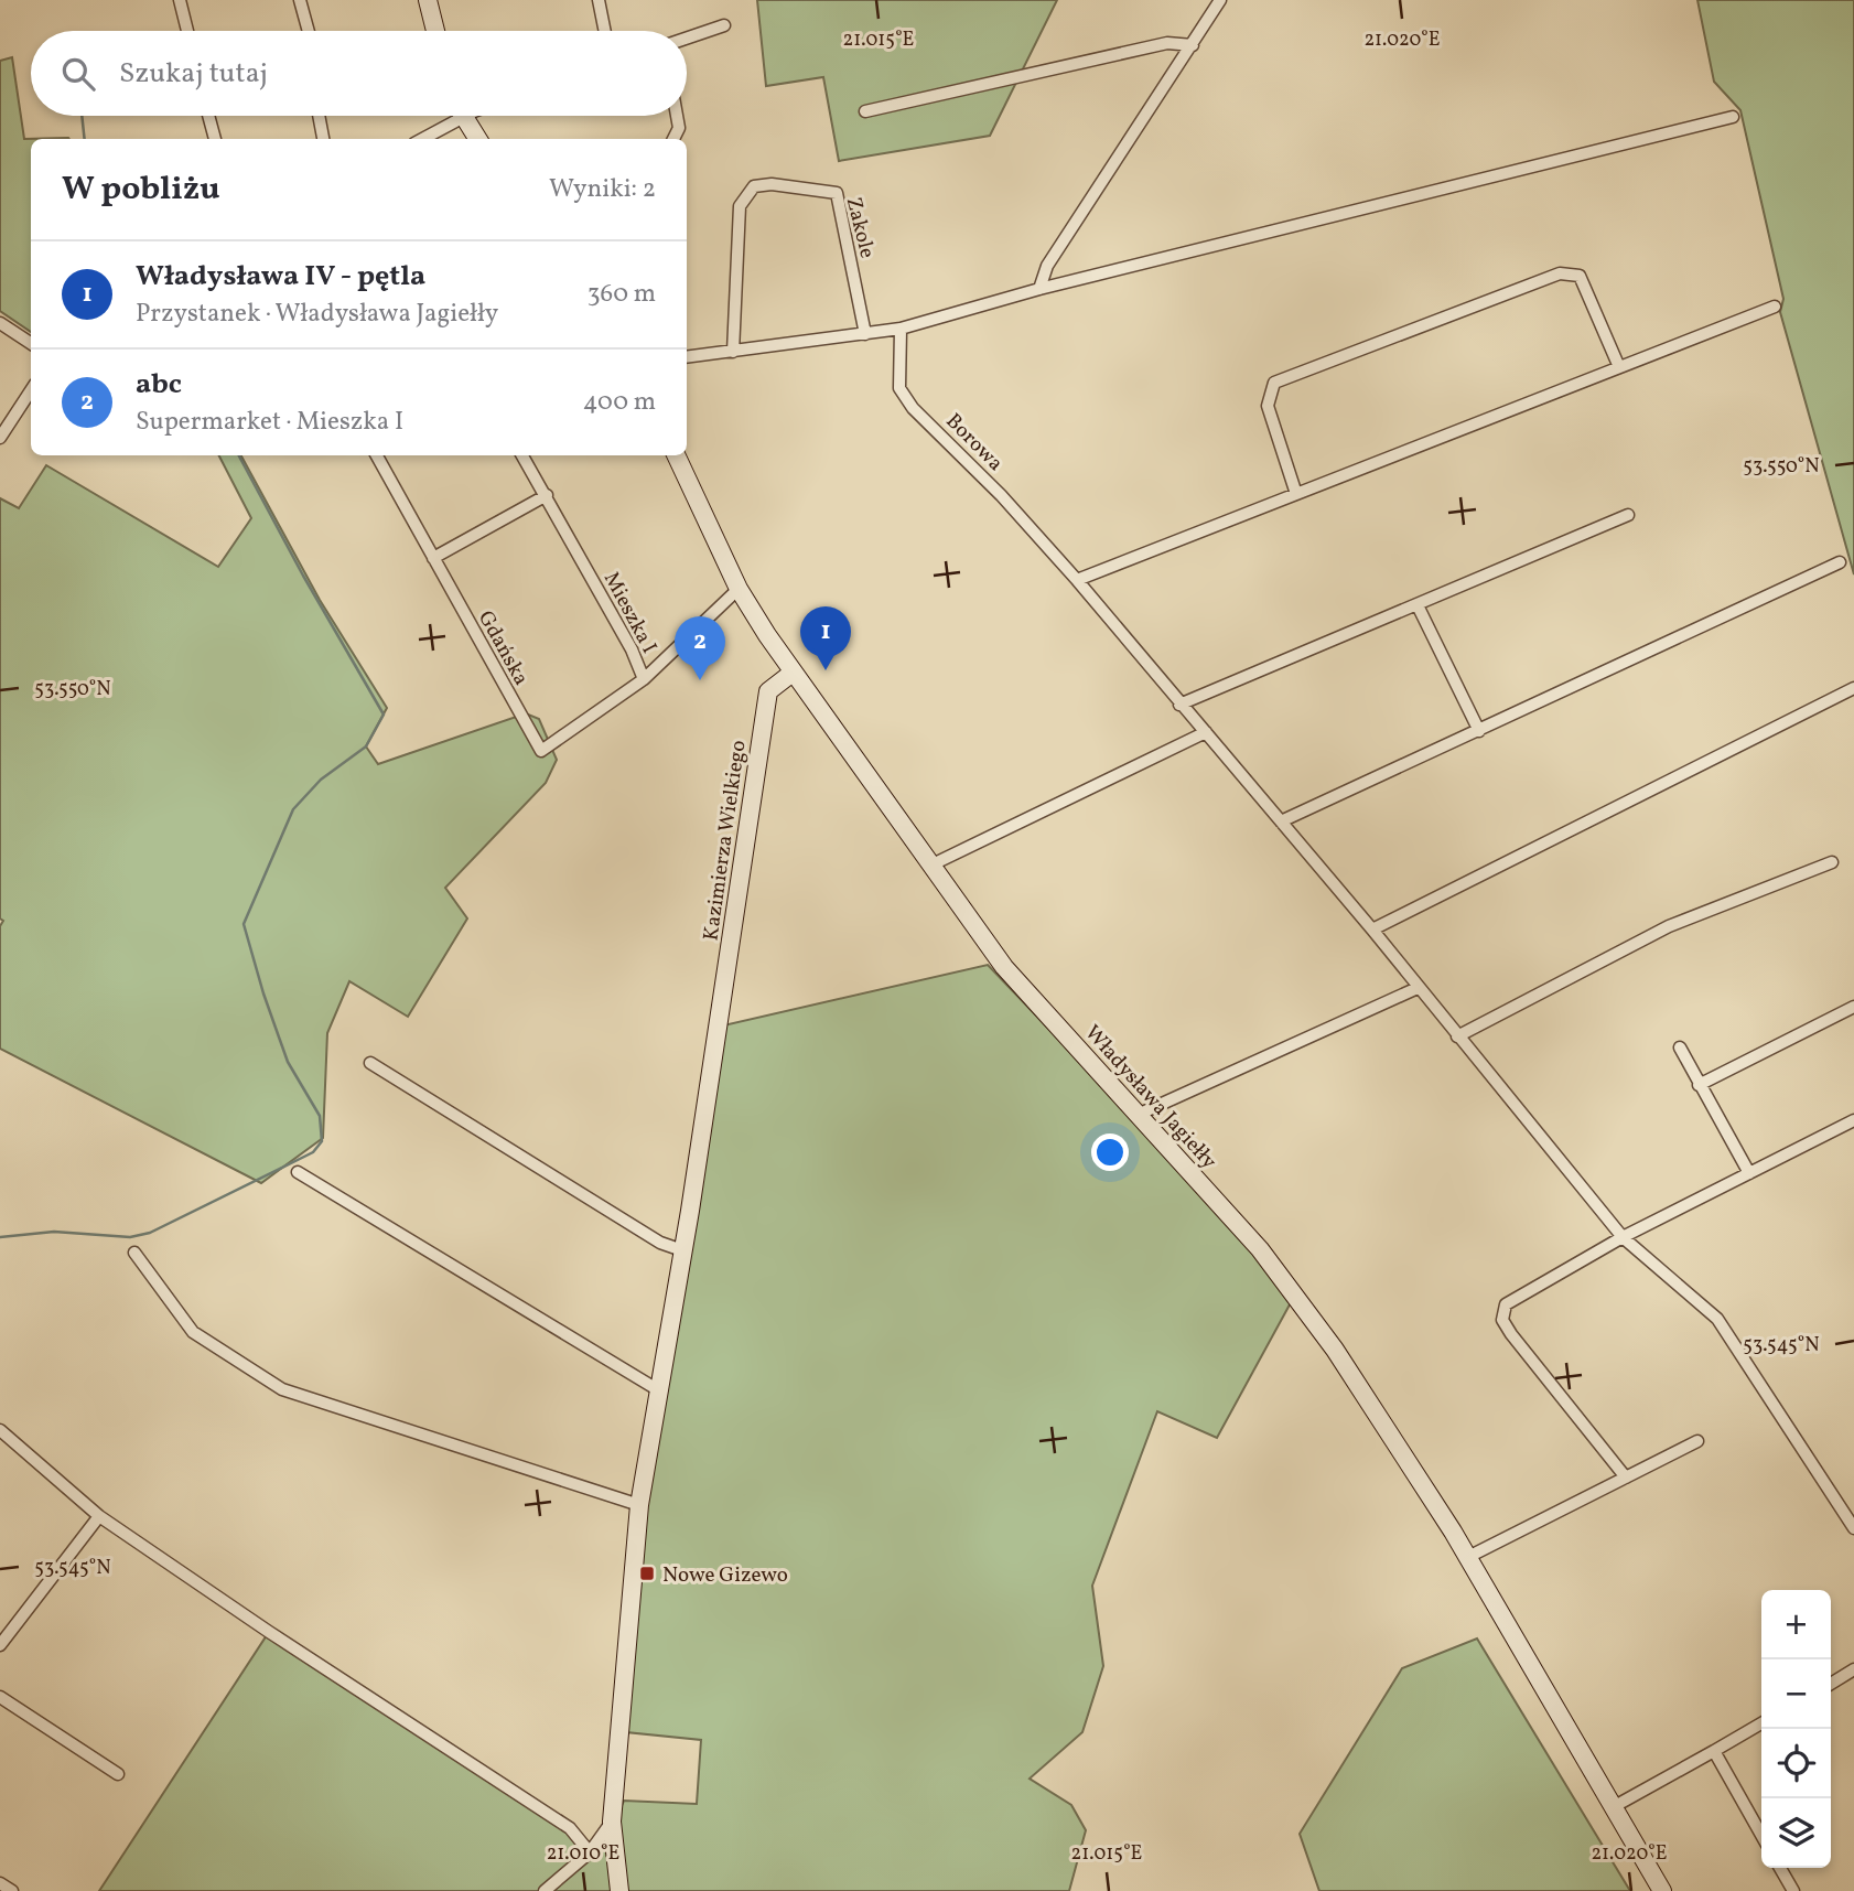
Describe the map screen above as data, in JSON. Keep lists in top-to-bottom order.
{
  "streets": {
    "street": [
      "Zakole",
      "Borowa",
      "Mieszka I",
      "Gdańska",
      "Kazimierza Wielkiego",
      "Władysława Jagiełły"
    ]
  },
  "crossings": [
    ["Mieszka I", "Gdańska"],
    ["Mieszka I", "Władysława Jagiełły"],
    ["Kazimierza Wielkiego", "Władysława Jagiełły"]
  ],
  "places": {
    "transit": ["Nowe Gizewo"]
  },
  "page": {
    "search": "Szukaj tutaj",
    "heading": ["W pobliżu", "Wyniki: 2"],
    "list": [
      {
        "mark": "1",
        "name": "Władysława IV - pętla",
        "note": "Przystanek · Władysława Jagiełły",
        "value": "360 m"
      },
      {
        "mark": "2",
        "name": "abc",
        "note": "Supermarket · Mieszka I",
        "value": "400 m"
      }
    ],
    "pins": ["1", "2"],
    "map_buttons": ["+", "−"]
  },
  "coordinates": [
    "21.015°E",
    "21.020°E",
    "53.550°N",
    "53.545°N",
    "21.010°E"
  ]
}
